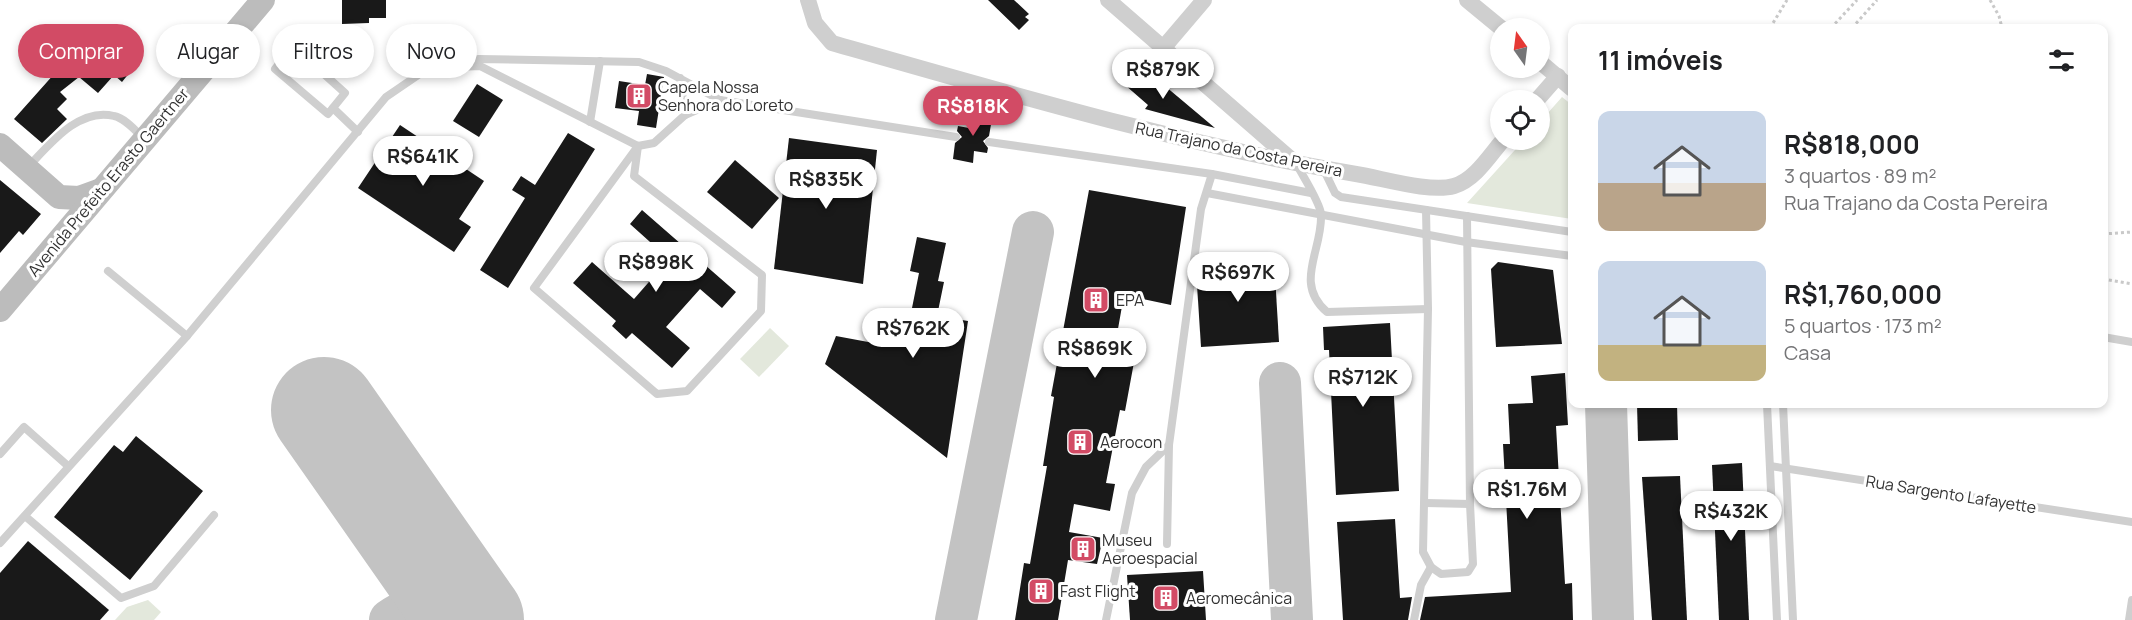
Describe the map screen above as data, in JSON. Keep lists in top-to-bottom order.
{
  "streets": {
    "main road": ["Avenida Prefeito Erasto Gaertner"],
    "street": ["Rua Trajano da Costa Pereira"],
    "lane": ["Rua Sargento Lafayette"]
  },
  "places": {
    "building": [
      "Capela Nossa Senhora do Loreto",
      "EPA",
      "Aerocon",
      "Museu Aeroespacial",
      "Fast Flight",
      "Aeromecânica"
    ]
  },
  "north": "top",
  "page": {
    "chip": [
      "Comprar",
      "Alugar",
      "Filtros",
      "Novo"
    ],
    "heading": "11 imóveis",
    "price": [
      "R$879K",
      "R$818K",
      "R$641K",
      "R$835K",
      "R$898K",
      "R$697K",
      "R$762K",
      "R$869K",
      "R$712K",
      "R$1.76M",
      "R$432K"
    ],
    "list": [
      {
        "name": "R$818,000",
        "note": "3 quartos · 89 m² · Rua Trajano da Costa Pereira"
      },
      {
        "name": "R$1,760,000",
        "note": "5 quartos · 173 m² · Casa"
      }
    ]
  }
}
